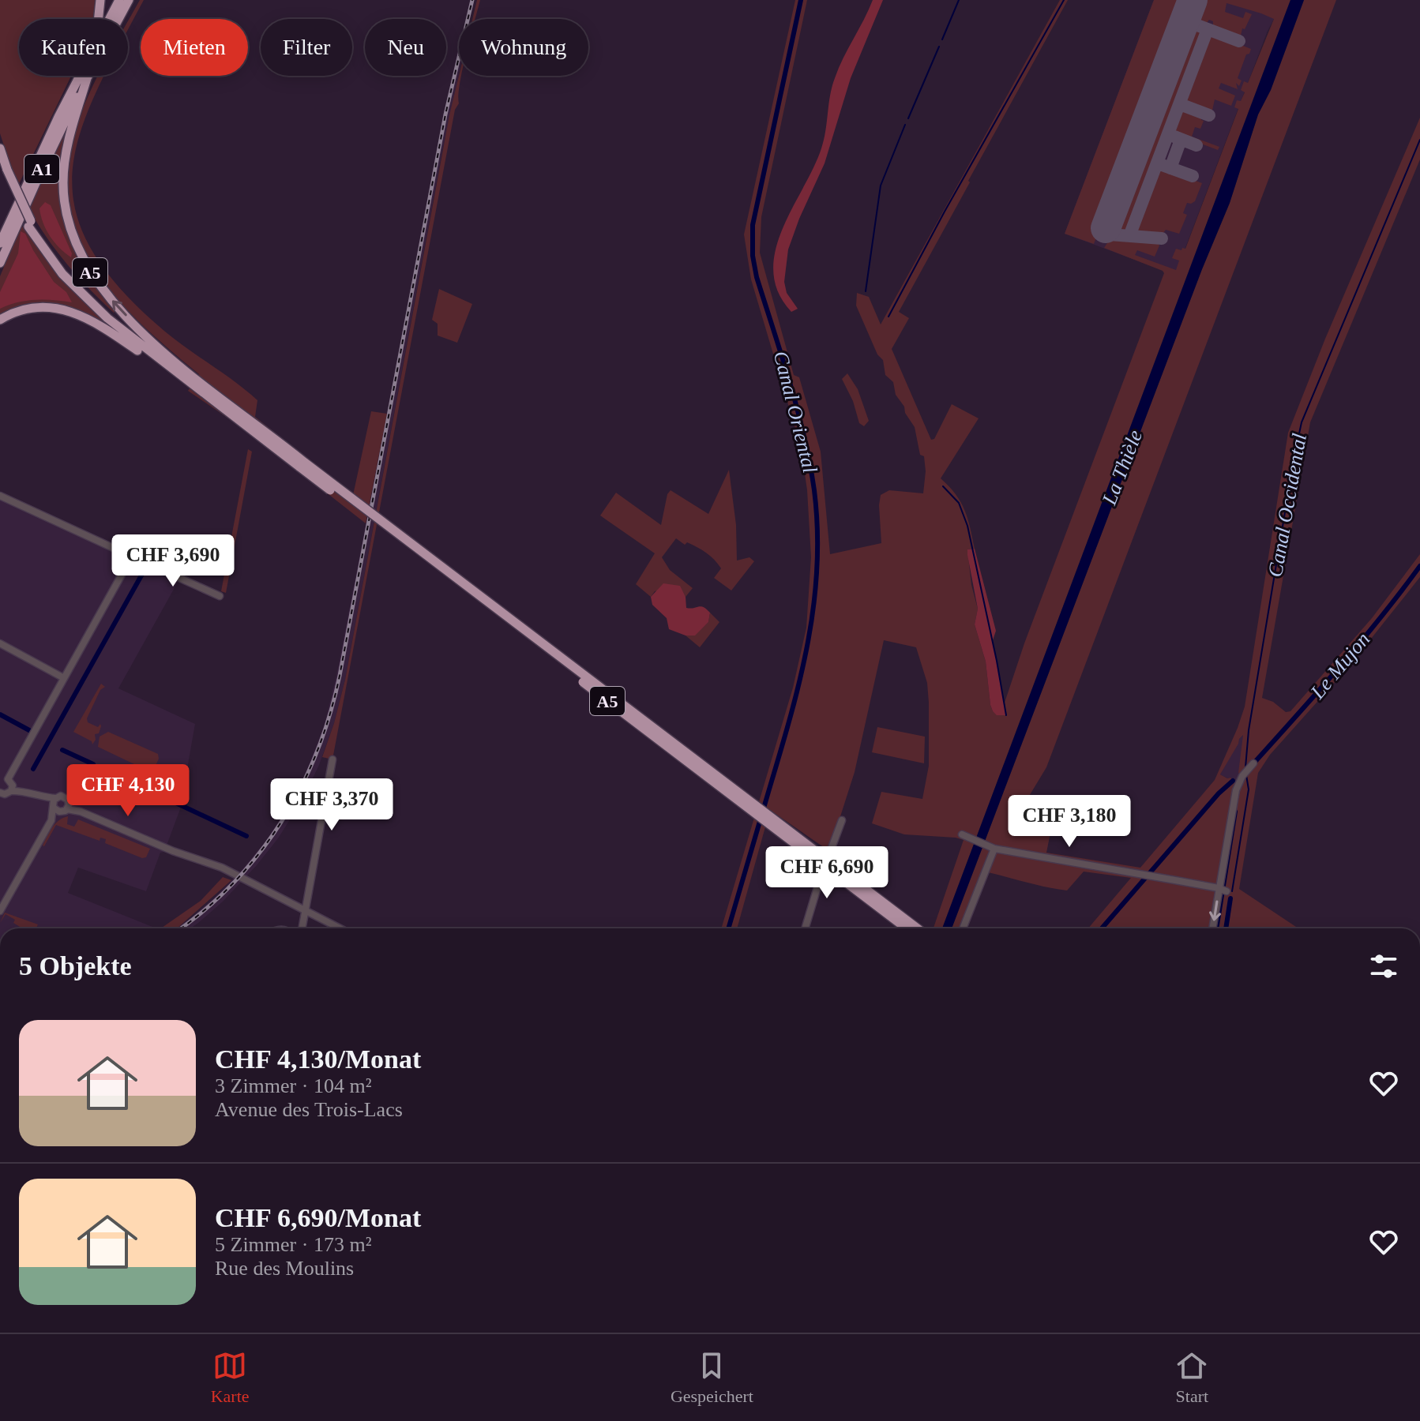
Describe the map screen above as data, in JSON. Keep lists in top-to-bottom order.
{
  "streets": {
    "highway": ["A1", "A5"]
  },
  "crossings": [
    ["A1", "A5"]
  ],
  "water": [
    "Canal Oriental",
    "La Thièle",
    "Canal Occidental",
    "Le Mujon"
  ],
  "page": {
    "chip": [
      "Kaufen",
      "Mieten",
      "Filter",
      "Neu",
      "Wohnung"
    ],
    "price": [
      "CHF 3,690",
      "CHF 4,130",
      "CHF 3,370",
      "CHF 3,180",
      "CHF 6,690"
    ],
    "heading": "5 Objekte",
    "list": [
      {
        "name": "CHF 4,130/Monat",
        "note": "3 Zimmer · 104 m² · Avenue des Trois-Lacs"
      },
      {
        "name": "CHF 6,690/Monat",
        "note": "5 Zimmer · 173 m² · Rue des Moulins"
      }
    ],
    "tabs": ["Karte", "Gespeichert", "Start"]
  }
}
